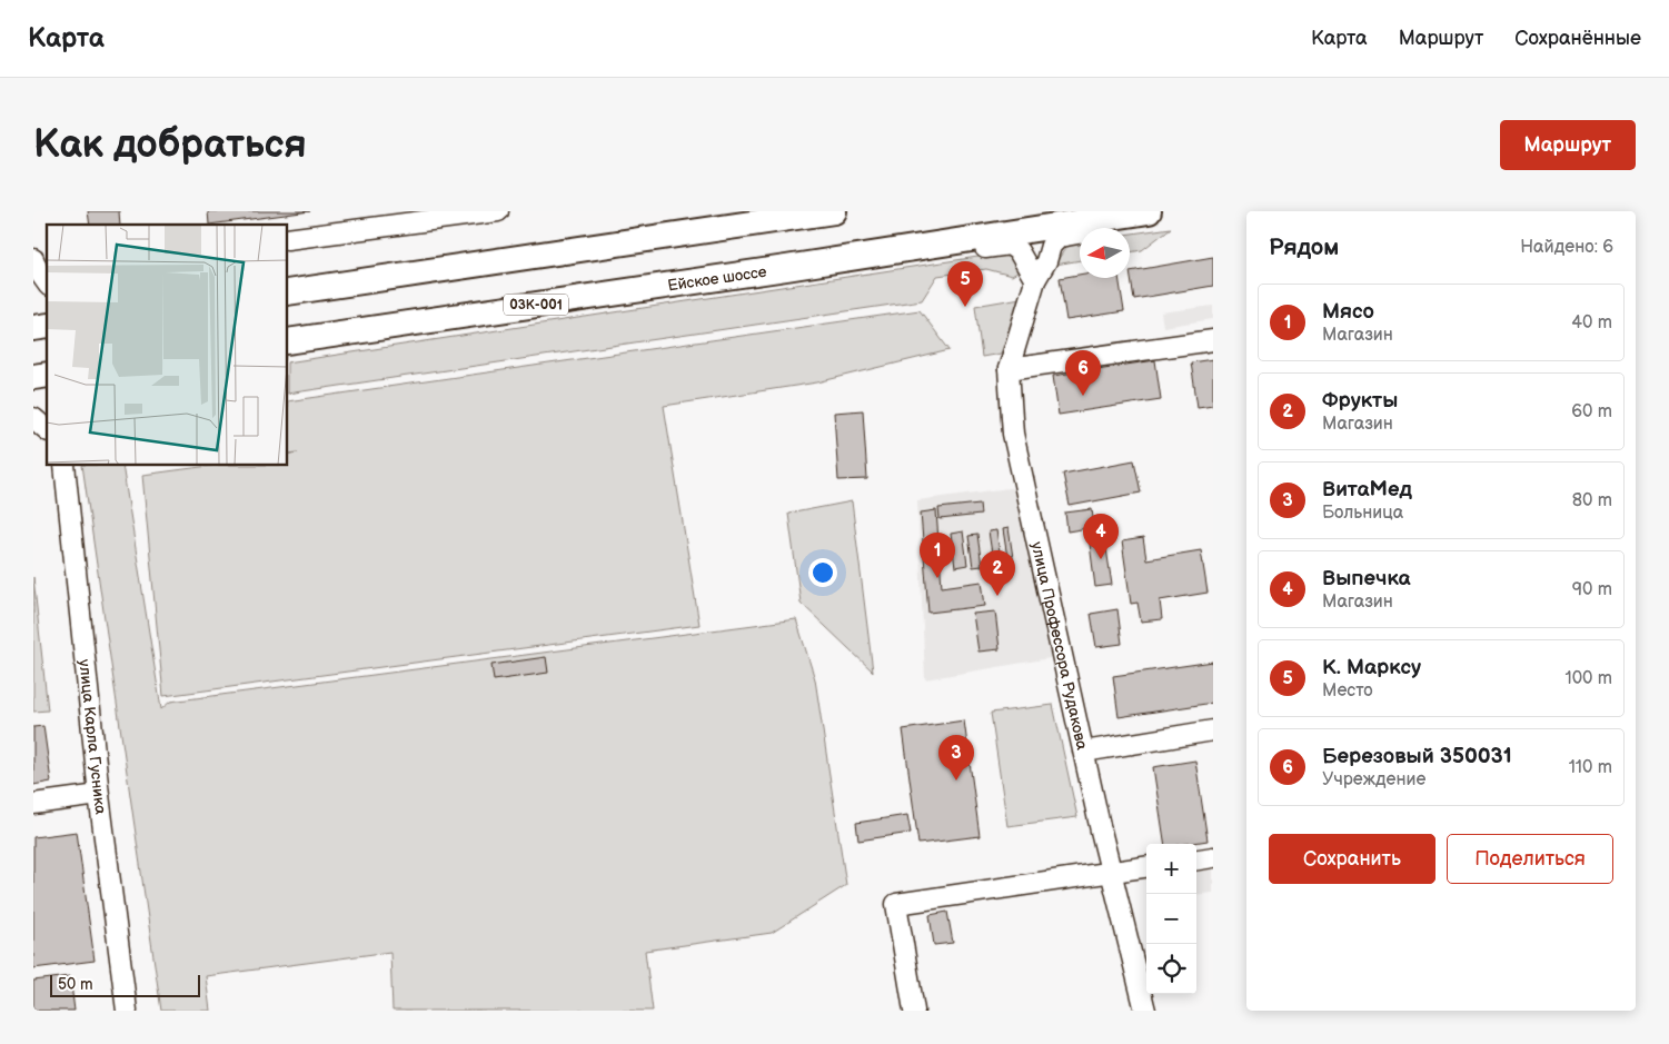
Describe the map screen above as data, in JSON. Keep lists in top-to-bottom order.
{
  "streets": {
    "main road": ["Ейское шоссе", "03К-001"],
    "street": ["улица Профессора Рудакова", "улица Карла Гусника"]
  },
  "crossings": [
    ["Ейское шоссе", "улица Профессора Рудакова"]
  ],
  "scale_bar": "50 m",
  "north": "left",
  "page": {
    "header": "Карта",
    "nav": ["Карта", "Маршрут", "Сохранённые"],
    "buttons": [
      "Маршрут",
      ["Сохранить", "Поделиться"]
    ],
    "title": "Как добраться",
    "heading": ["Рядом", "Найдено: 6"],
    "pins": [
      "5",
      "6",
      "4",
      "1",
      "2",
      "3"
    ],
    "list": [
      {
        "mark": "1",
        "name": "Мясо",
        "note": "Магазин",
        "value": "40 m"
      },
      {
        "mark": "2",
        "name": "Фрукты",
        "note": "Магазин",
        "value": "60 m"
      },
      {
        "mark": "3",
        "name": "ВитаMед",
        "note": "Больница",
        "value": "80 m"
      },
      {
        "mark": "4",
        "name": "Выпечка",
        "note": "Магазин",
        "value": "90 m"
      },
      {
        "mark": "5",
        "name": "К. Марксу",
        "note": "Место",
        "value": "100 m"
      },
      {
        "mark": "6",
        "name": "Березовый 350031",
        "note": "Учреждение",
        "value": "110 m"
      }
    ],
    "map_buttons": ["+", "−"],
    "scale": "50 m"
  }
}
